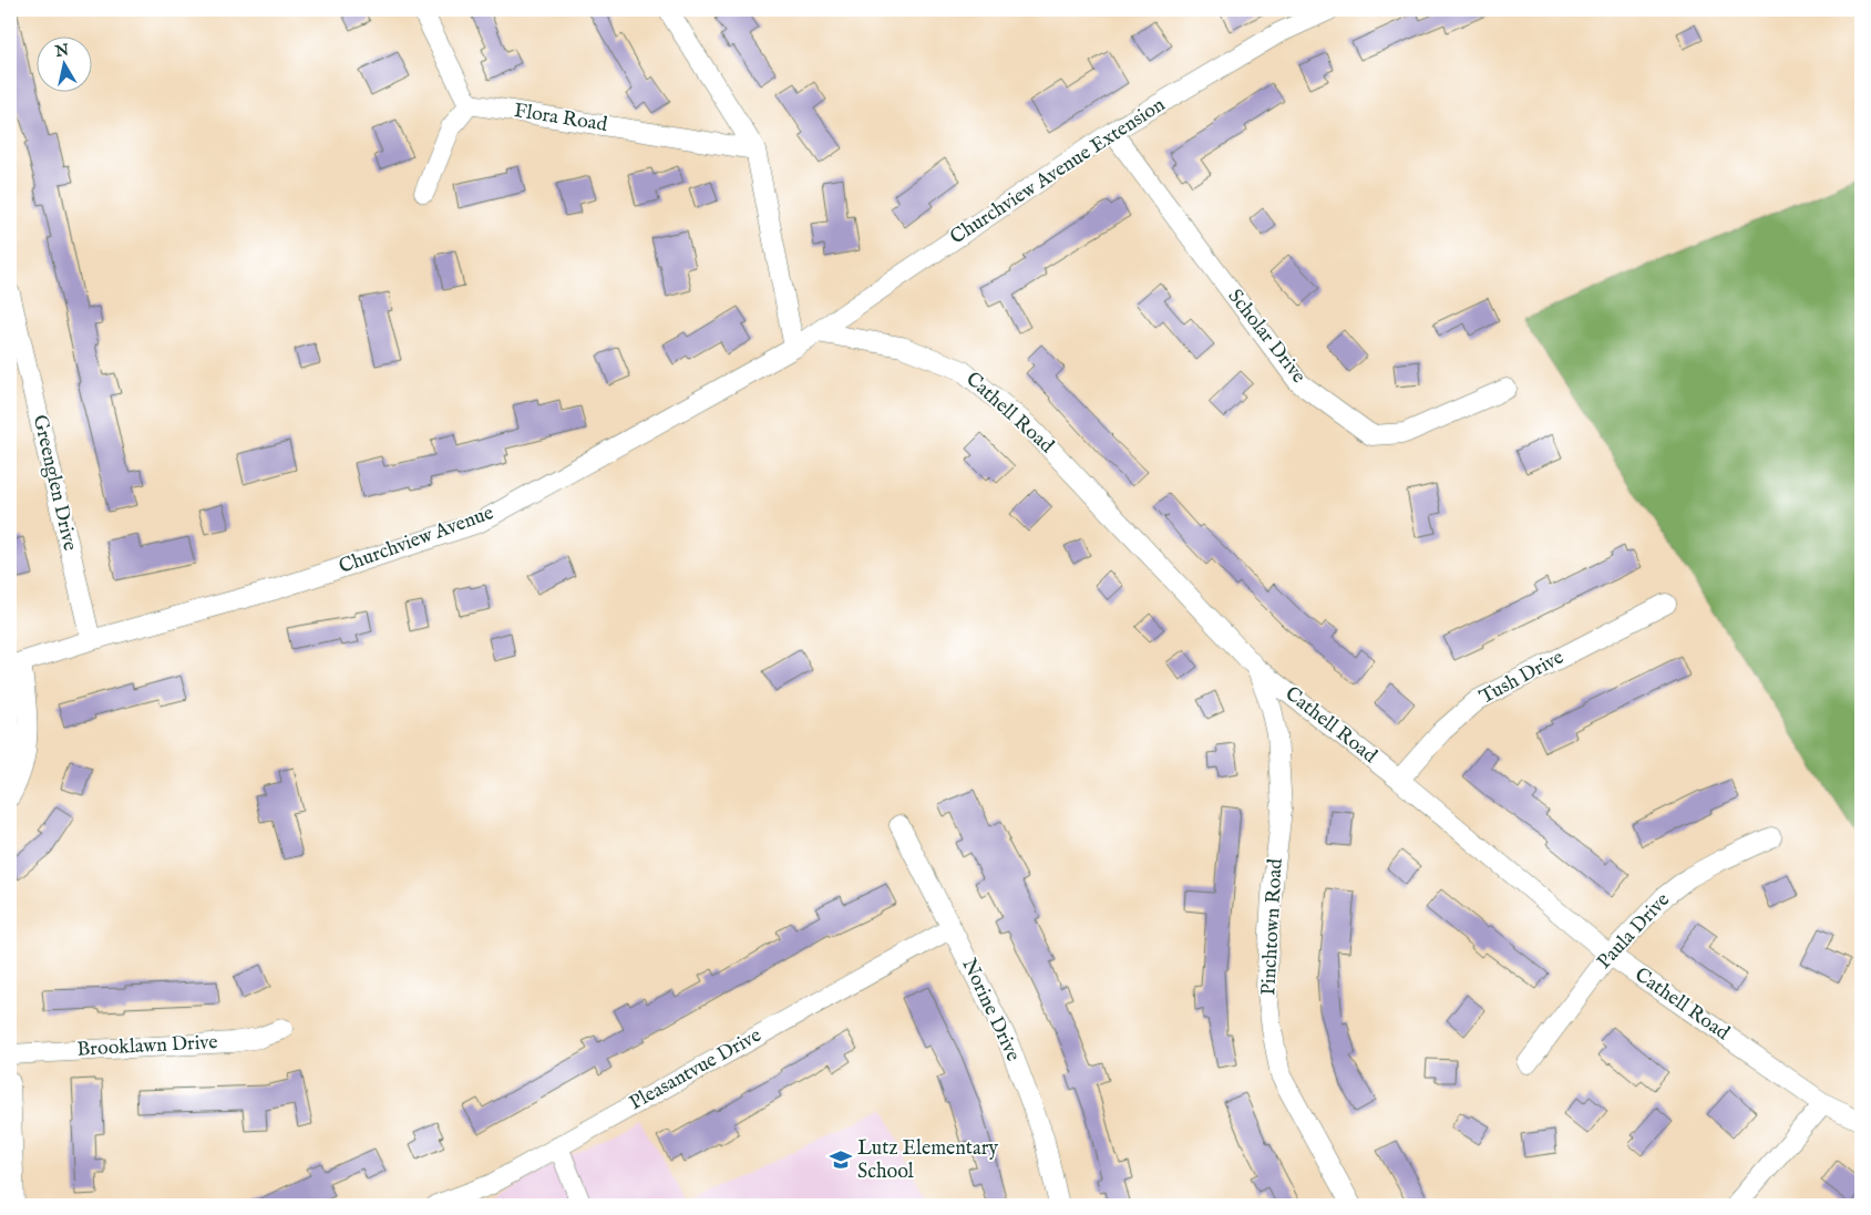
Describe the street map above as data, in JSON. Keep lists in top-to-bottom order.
{
  "streets": {
    "street": [
      "Flora Road",
      "Churchview Avenue Extension",
      "Scholar Drive",
      "Cathell Road",
      "Greenglen Drive",
      "Churchview Avenue",
      "Tush Drive",
      "Pinchtown Road",
      "Paula Drive",
      "Norine Drive",
      "Brooklawn Drive",
      "Pleasantvue Drive"
    ]
  },
  "crossings": [
    ["Churchview Avenue Extension", "Scholar Drive"],
    ["Churchview Avenue Extension", "Cathell Road"],
    ["Churchview Avenue Extension", "Churchview Avenue"],
    ["Cathell Road", "Tush Drive"],
    ["Cathell Road", "Pinchtown Road"],
    ["Cathell Road", "Paula Drive"],
    ["Greenglen Drive", "Churchview Avenue"],
    ["Norine Drive", "Pleasantvue Drive"]
  ],
  "places": {
    "school or university": ["Lutz Elementary School"]
  },
  "north": "top"
}
